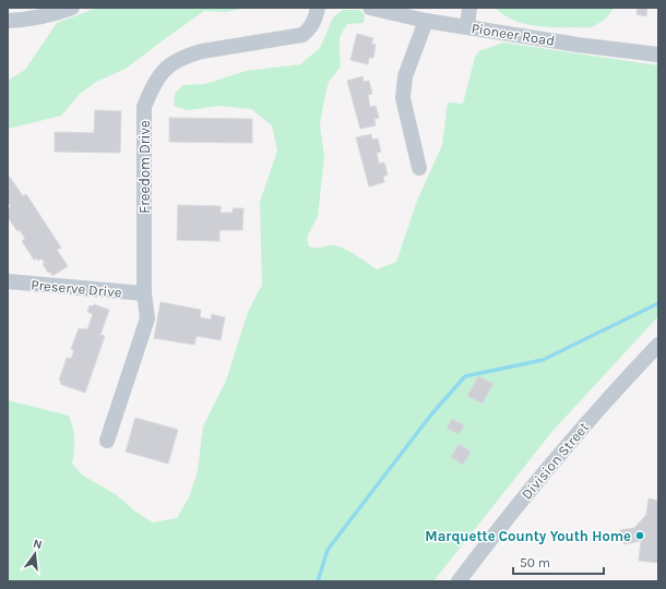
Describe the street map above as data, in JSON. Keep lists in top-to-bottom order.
{
  "streets": {
    "street": [
      "Pioneer Road",
      "Freedom Drive",
      "Preserve Drive",
      "Division Street"
    ]
  },
  "crossings": [
    ["Freedom Drive", "Preserve Drive"]
  ],
  "places": ["Marquette County Youth Home"],
  "scale_bar": "50 m",
  "north": "top"
}
